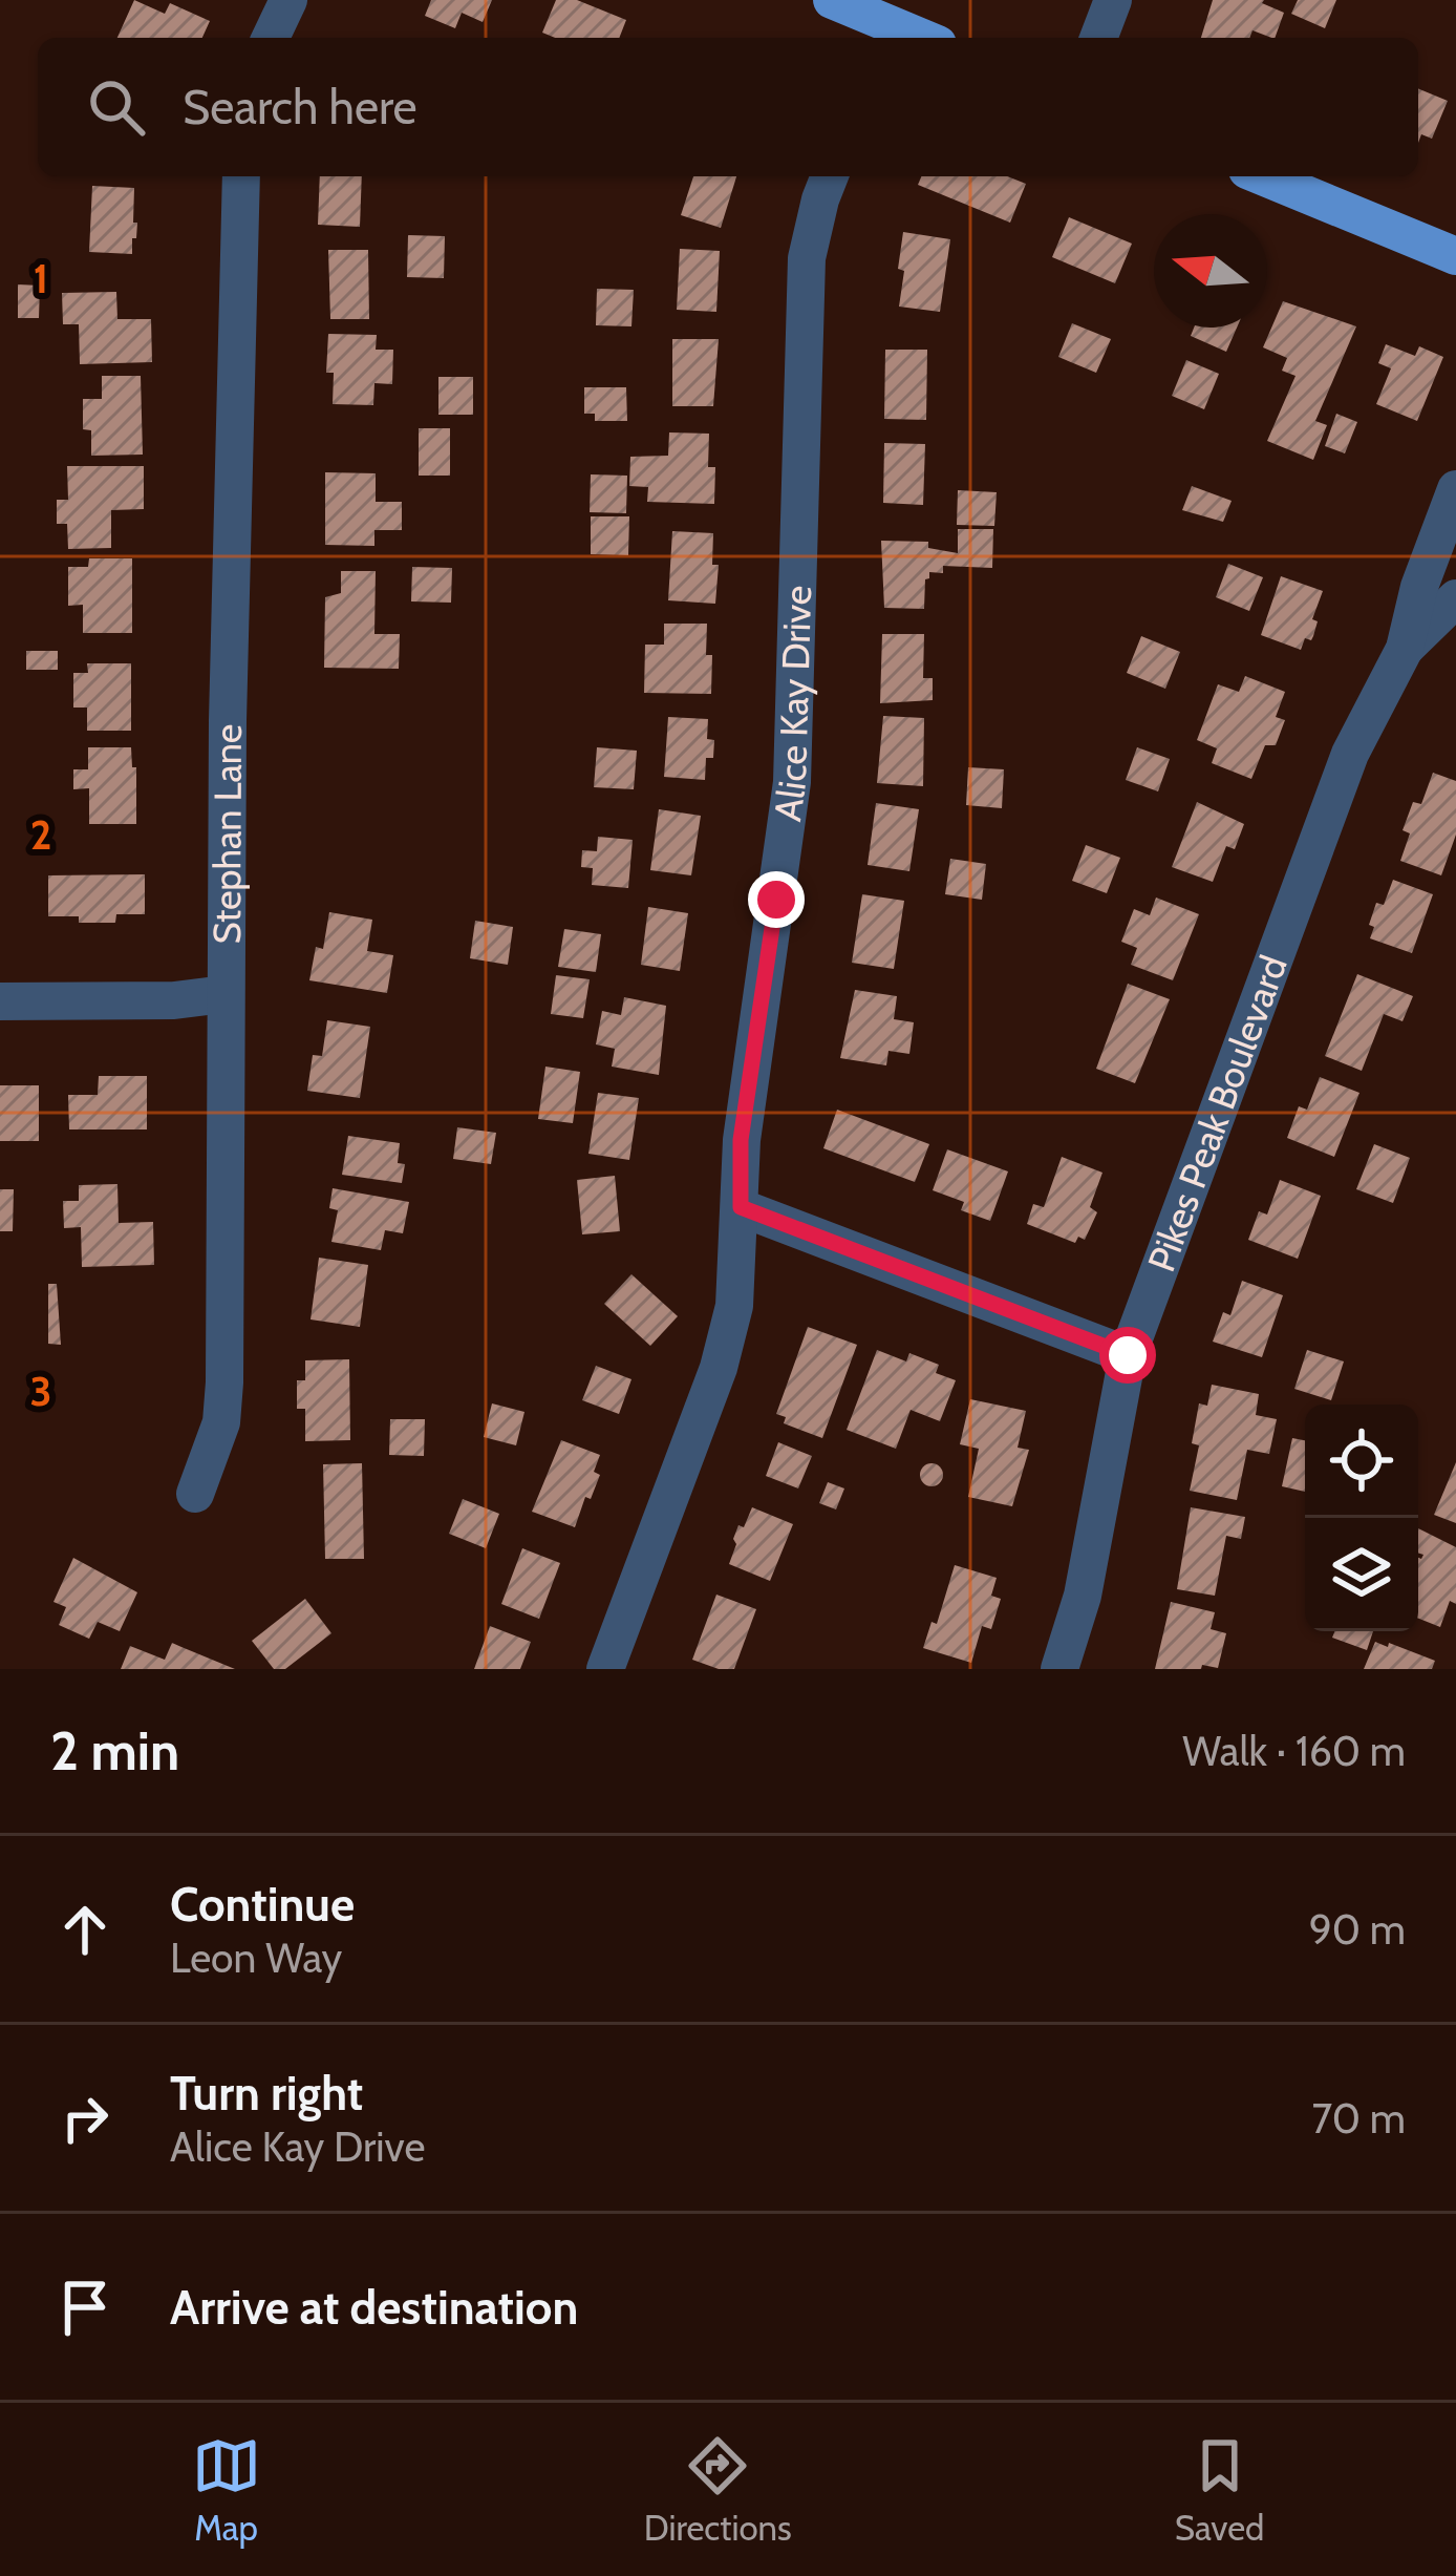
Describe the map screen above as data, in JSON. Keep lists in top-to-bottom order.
{
  "streets": {
    "street": ["Alice Kay Drive", "Stephan Lane", "Pikes Peak Boulevard"]
  },
  "north": "left",
  "page": {
    "search": "Search here",
    "heading": ["2 min", "Walk · 160 m"],
    "list": [
      ["Continue", "Leon Way", "90 m"],
      ["Turn right", "Alice Kay Drive", "70 m"],
      "Arrive at destination"
    ],
    "nav": ["Map", "Directions", "Saved"]
  },
  "grid": {
    "rows": ["1", "2", "3"]
  }
}
